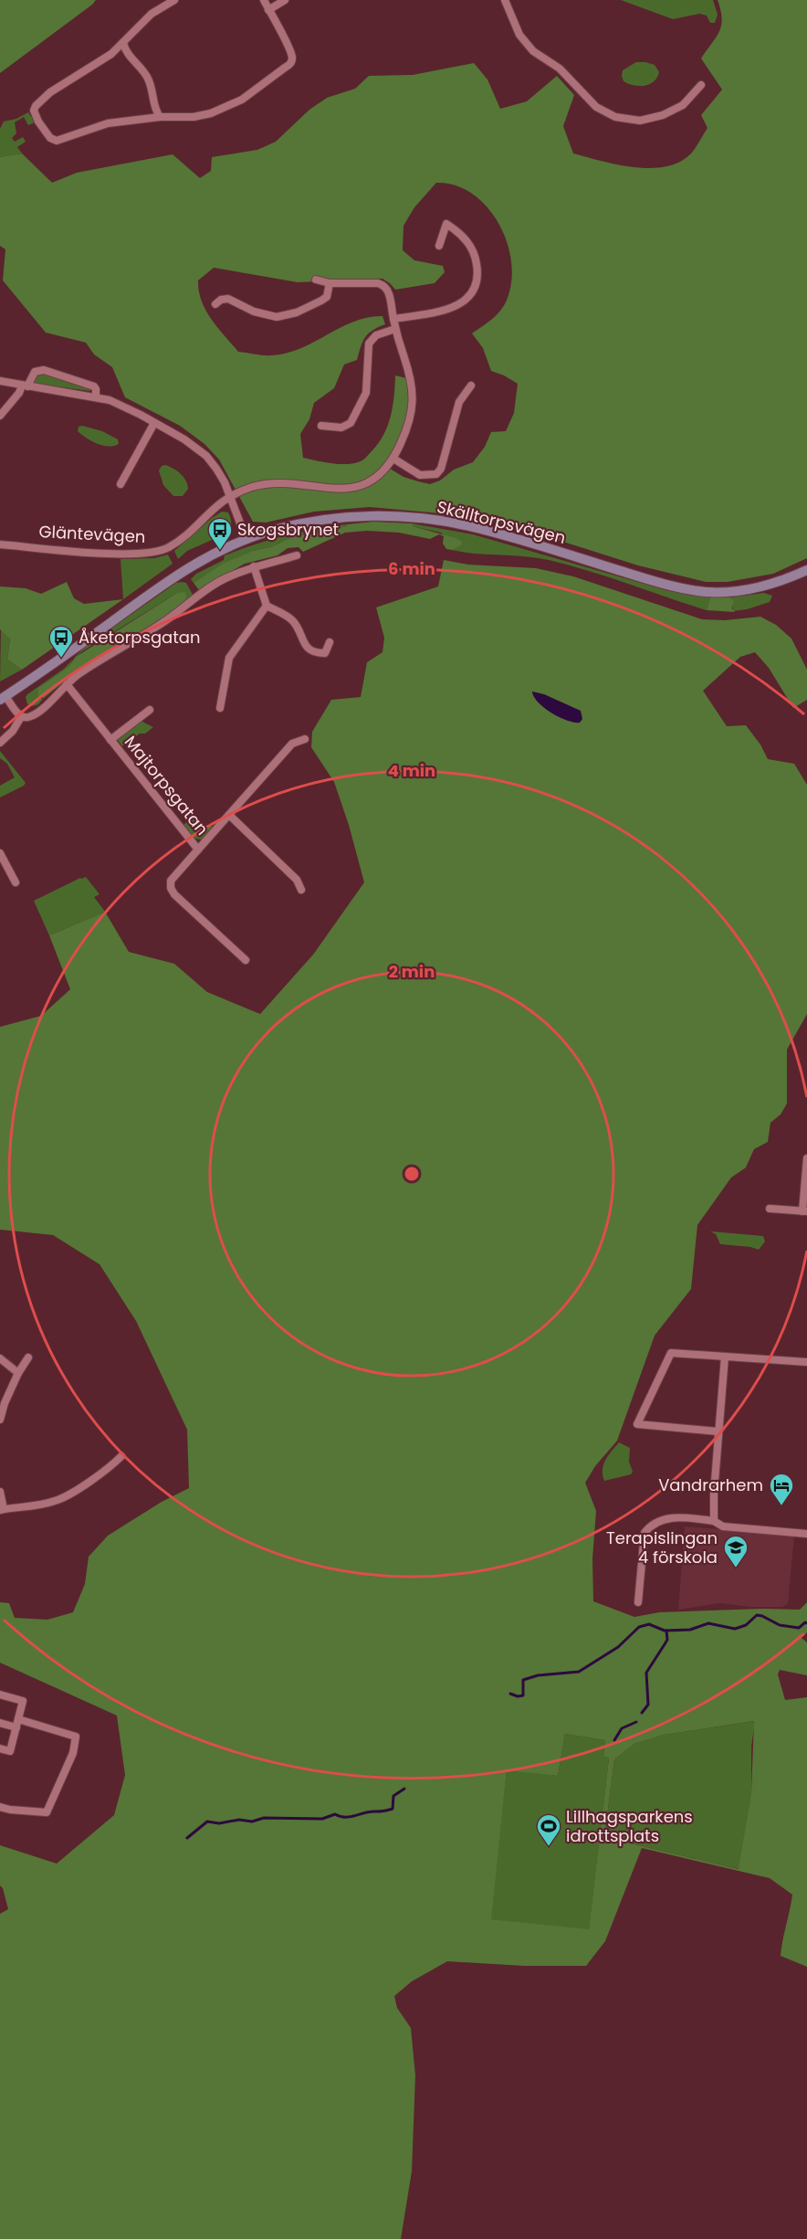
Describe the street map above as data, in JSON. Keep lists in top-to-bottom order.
{
  "streets": {
    "street": ["Skälltorpsvägen", "Gläntevägen", "Majtorpsgatan"]
  },
  "places": {
    "bus stop": ["Skogsbrynet", "Åketorpsgatan"],
    "hotel": ["Vandrarhem"],
    "school or university": ["Terapislingan 4 förskola"],
    "sports": ["Lillhagsparkens idrottsplats"]
  },
  "rings": ["6 min", "4 min", "2 min"]
}
